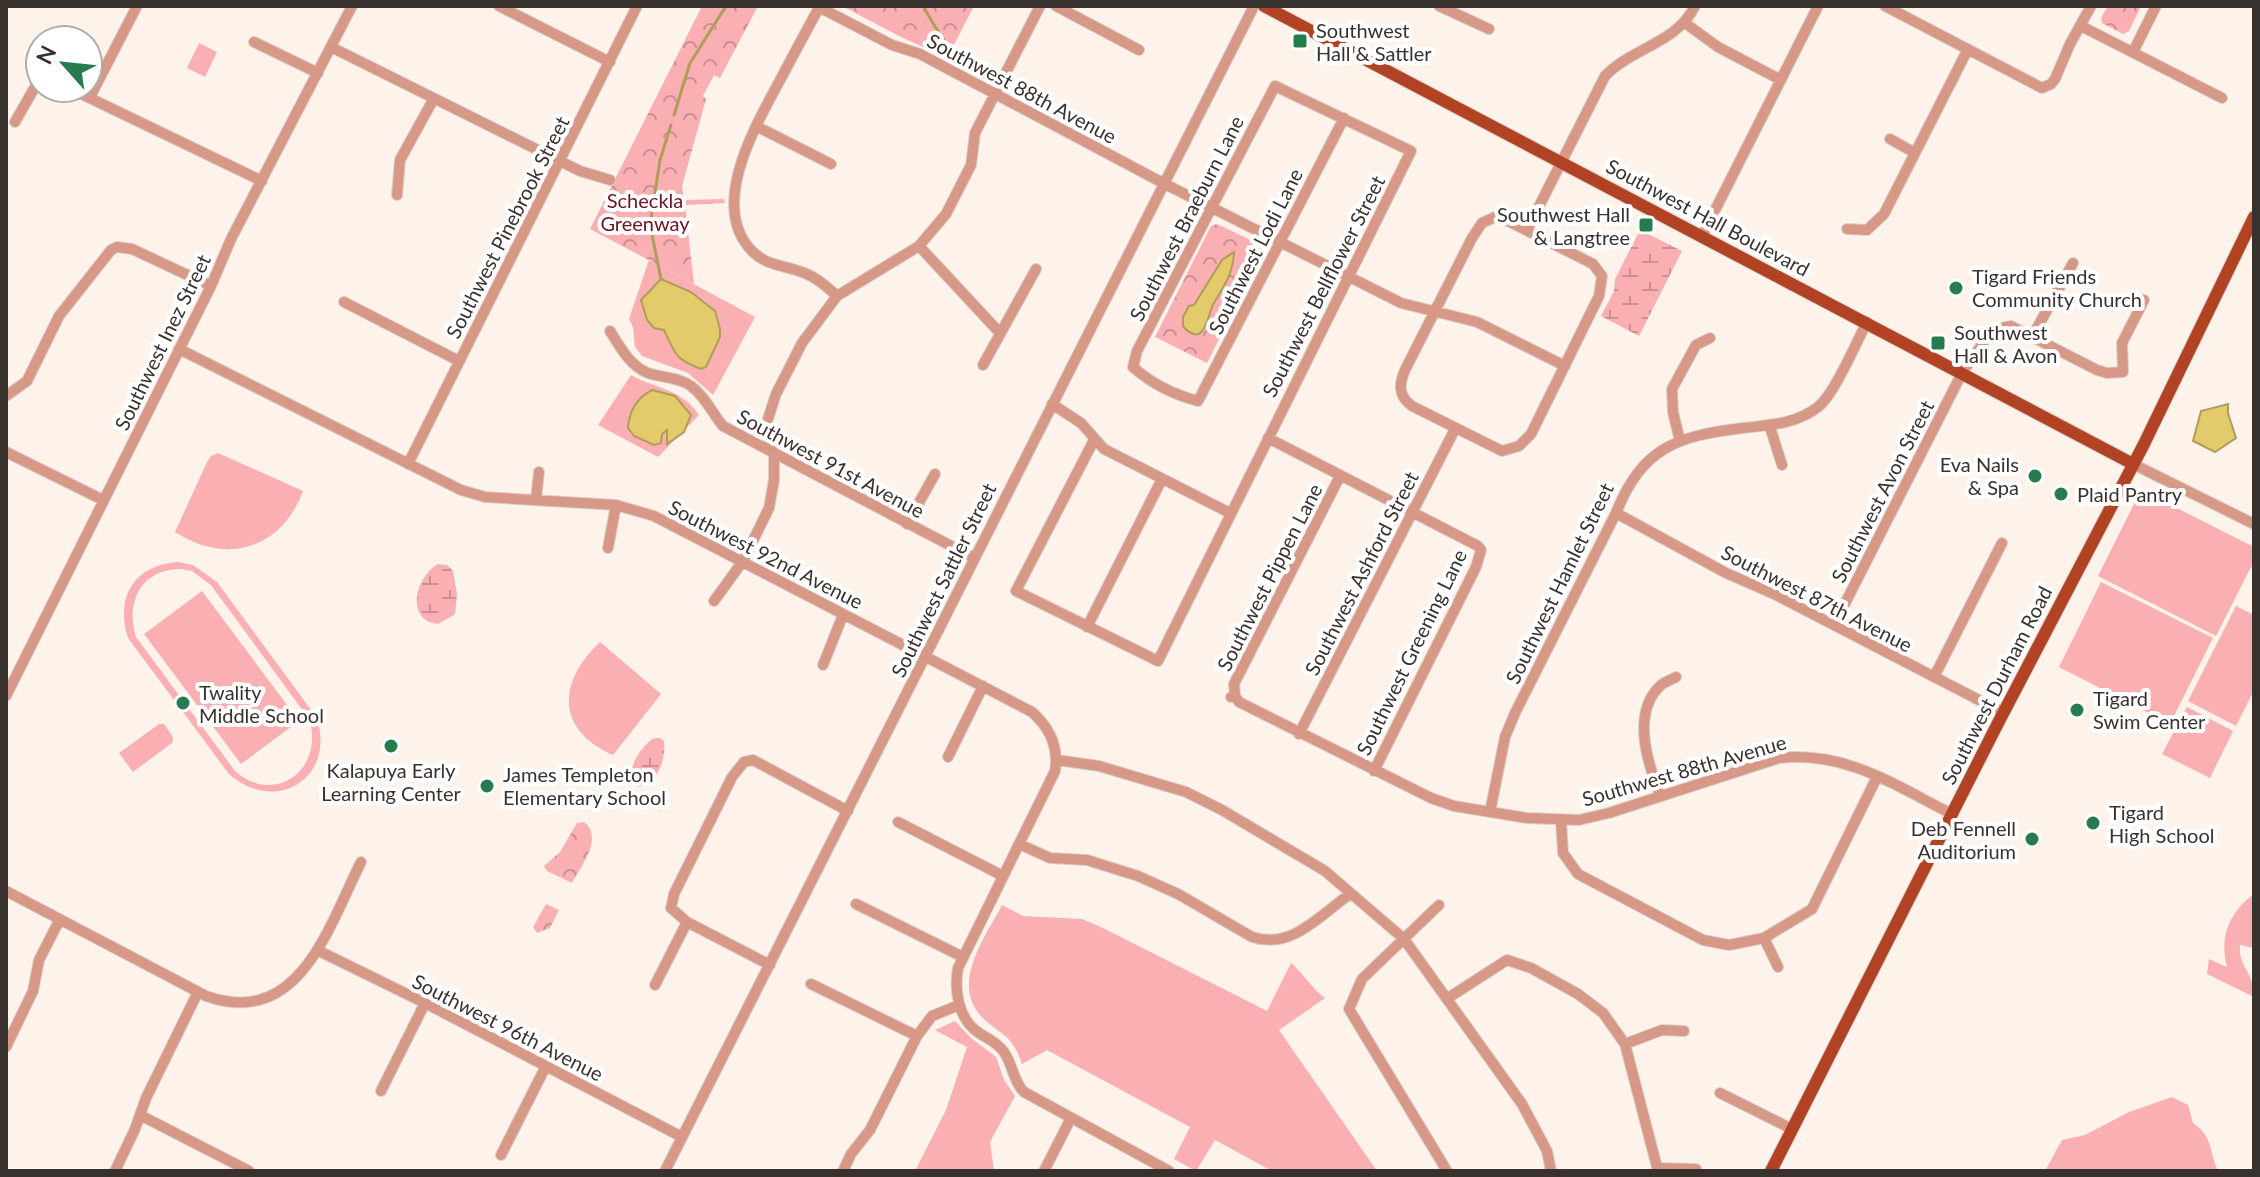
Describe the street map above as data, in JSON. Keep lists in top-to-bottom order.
{
  "streets": {
    "main road": ["Southwest Hall Boulevard", "Southwest Durham Road"],
    "street": [
      "Southwest 88th Avenue",
      "Southwest Braeburn Lane",
      "Southwest Pinebrook Street",
      "Southwest Lodi Lane",
      "Southwest Bellflower Street",
      "Southwest Inez Street",
      "Southwest 91st Avenue",
      "Southwest Avon Street",
      "Southwest 92nd Avenue",
      "Southwest Ashford Street",
      "Southwest Pippen Lane",
      "Southwest Sattler Street",
      "Southwest Hamlet Street",
      "Southwest 87th Avenue",
      "Southwest Greening Lane",
      "Southwest 96th Avenue"
    ]
  },
  "crossings": [
    ["Southwest 88th Avenue", "Southwest Braeburn Lane"],
    ["Southwest 88th Avenue", "Southwest Lodi Lane"],
    ["Southwest 88th Avenue", "Southwest Bellflower Street"],
    ["Southwest 88th Avenue", "Southwest Ashford Street"],
    ["Southwest 88th Avenue", "Southwest Pippen Lane"],
    ["Southwest 88th Avenue", "Southwest Sattler Street"],
    ["Southwest 88th Avenue", "Southwest Hamlet Street"],
    ["Southwest 88th Avenue", "Southwest Greening Lane"],
    ["Southwest 88th Avenue", "Southwest Durham Road"],
    ["Southwest Hall Boulevard", "Southwest Avon Street"],
    ["Southwest Hall Boulevard", "Southwest Hamlet Street"],
    ["Southwest Hall Boulevard", "Southwest Durham Road"],
    ["Southwest Braeburn Lane", "Southwest Lodi Lane"],
    ["Southwest Braeburn Lane", "Southwest Bellflower Street"],
    ["Southwest Pinebrook Street", "Southwest 92nd Avenue"],
    ["Southwest Lodi Lane", "Southwest Bellflower Street"],
    ["Southwest Inez Street", "Southwest 92nd Avenue"],
    ["Southwest 91st Avenue", "Southwest Sattler Street"],
    ["Southwest Avon Street", "Southwest 87th Avenue"],
    ["Southwest 92nd Avenue", "Southwest Sattler Street"],
    ["Southwest Ashford Street", "Southwest Greening Lane"],
    ["Southwest Sattler Street", "Southwest 96th Avenue"],
    ["Southwest Hamlet Street", "Southwest 87th Avenue"],
    ["Southwest 87th Avenue", "Southwest Durham Road"]
  ],
  "parks": ["Scheckla Greenway"],
  "places": {
    "transit": ["Southwest Hall & Sattler", "Southwest Hall & Langtree", "Southwest Hall & Avon"],
    "other": [
      "Tigard Friends Community Church",
      "Eva Nails & Spa",
      "Plaid Pantry",
      "Twality Middle School",
      "Tigard Swim Center",
      "Kalapuya Early Learning Center",
      "James Templeton Elementary School",
      "Tigard High School",
      "Deb Fennell Auditorium"
    ]
  },
  "north": "top left"
}
